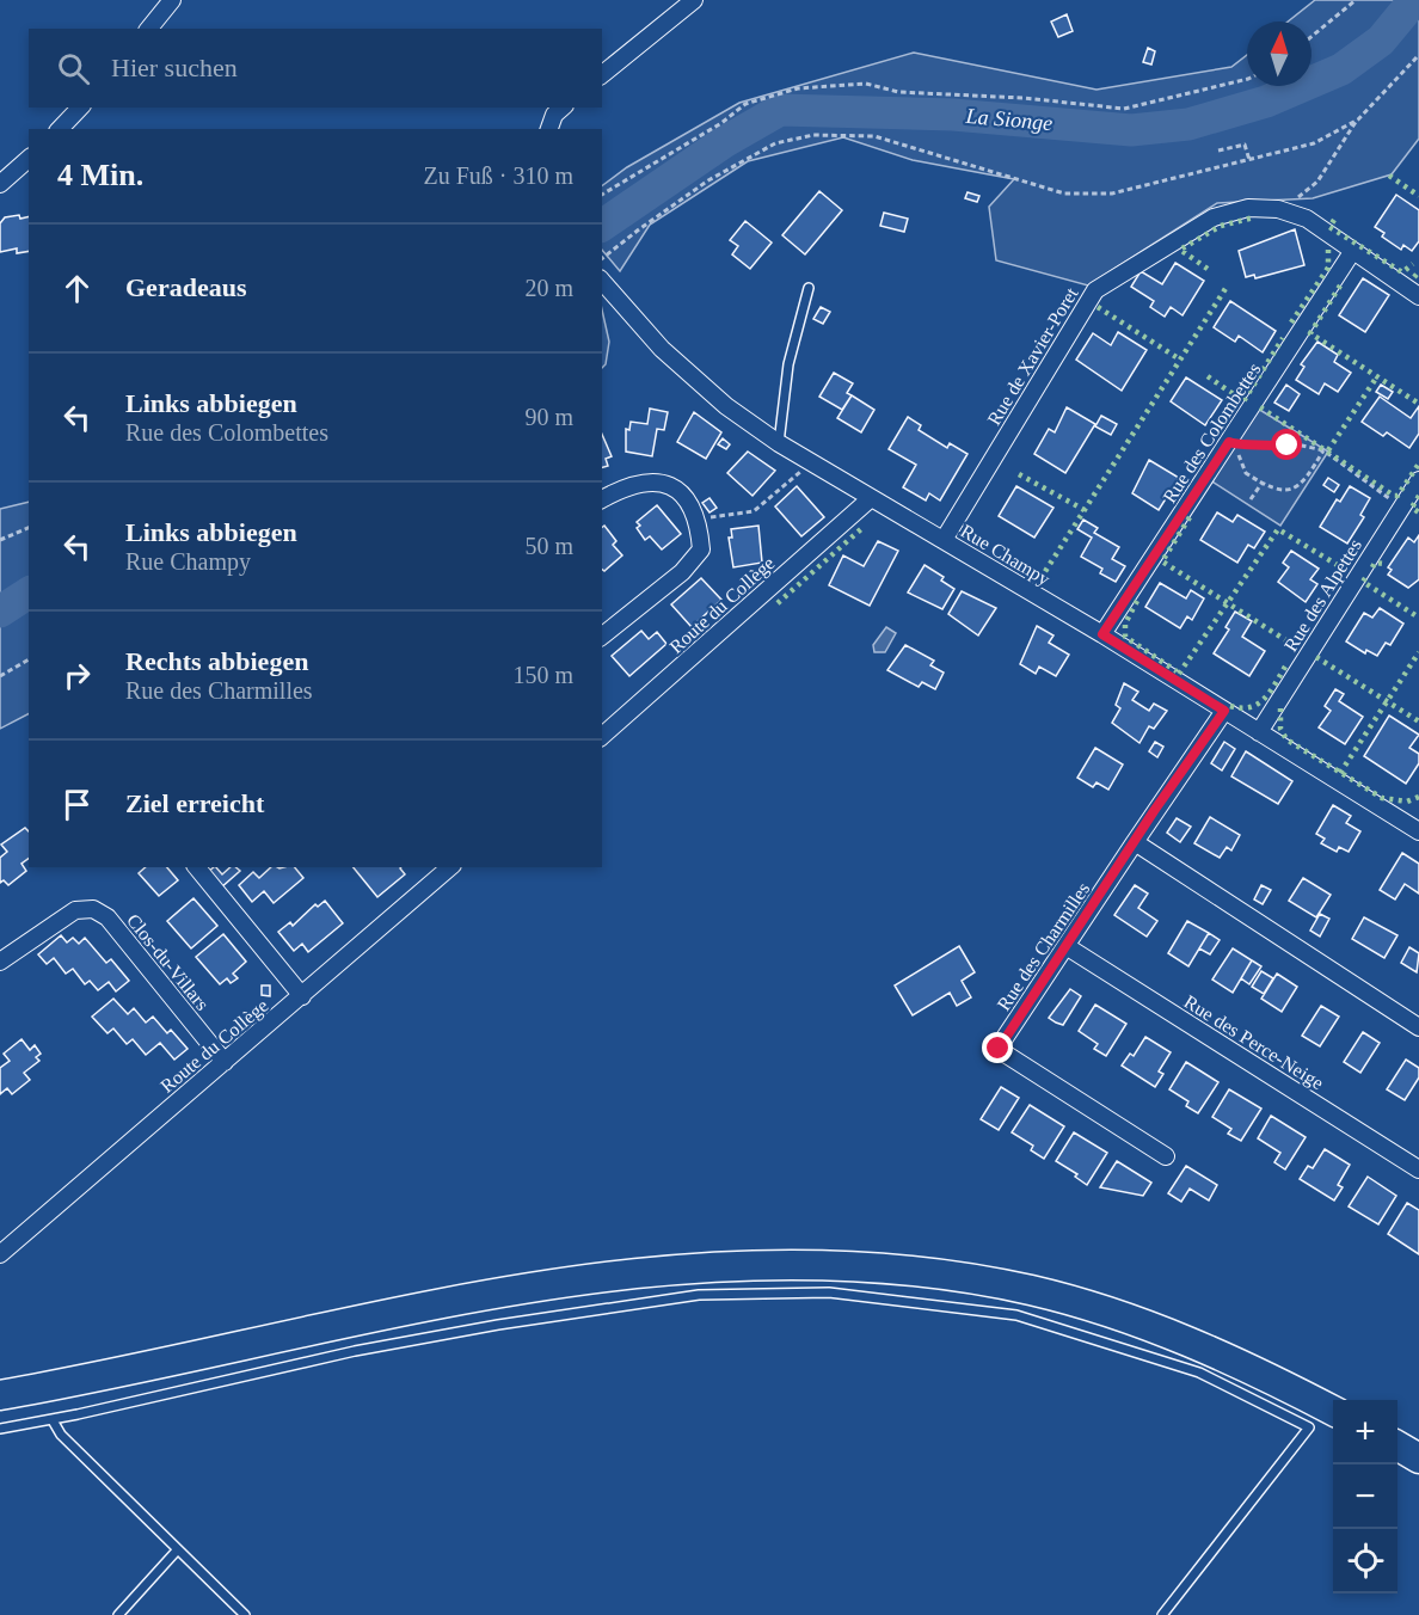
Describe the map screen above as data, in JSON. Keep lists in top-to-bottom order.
{
  "streets": {
    "street": [
      "Rue de Xavier-Poret",
      "Rue des Colombettes",
      "Rue Champy",
      "Rue des Alpettes",
      "Route du Collège",
      "Rue des Charmilles",
      "Clos-du-Villars",
      "Rue des Perce-Neige"
    ]
  },
  "crossings": [
    ["Rue de Xavier-Poret", "Rue des Colombettes"],
    ["Rue de Xavier-Poret", "Rue Champy"],
    ["Rue des Colombettes", "Rue Champy"],
    ["Rue Champy", "Rue des Alpettes"],
    ["Rue Champy", "Route du Collège"],
    ["Rue Champy", "Rue des Charmilles"],
    ["Route du Collège", "Clos-du-Villars"],
    ["Rue des Charmilles", "Rue des Perce-Neige"]
  ],
  "water": ["La Sionge"],
  "north": "top",
  "page": {
    "search": "Hier suchen",
    "heading": ["4 Min.", "Zu Fuß · 310 m"],
    "list": [
      ["Geradeaus", "20 m"],
      ["Links abbiegen", "Rue des Colombettes", "90 m"],
      ["Links abbiegen", "Rue Champy", "50 m"],
      ["Rechts abbiegen", "Rue des Charmilles", "150 m"],
      "Ziel erreicht"
    ],
    "map_buttons": ["+", "−"]
  }
}
